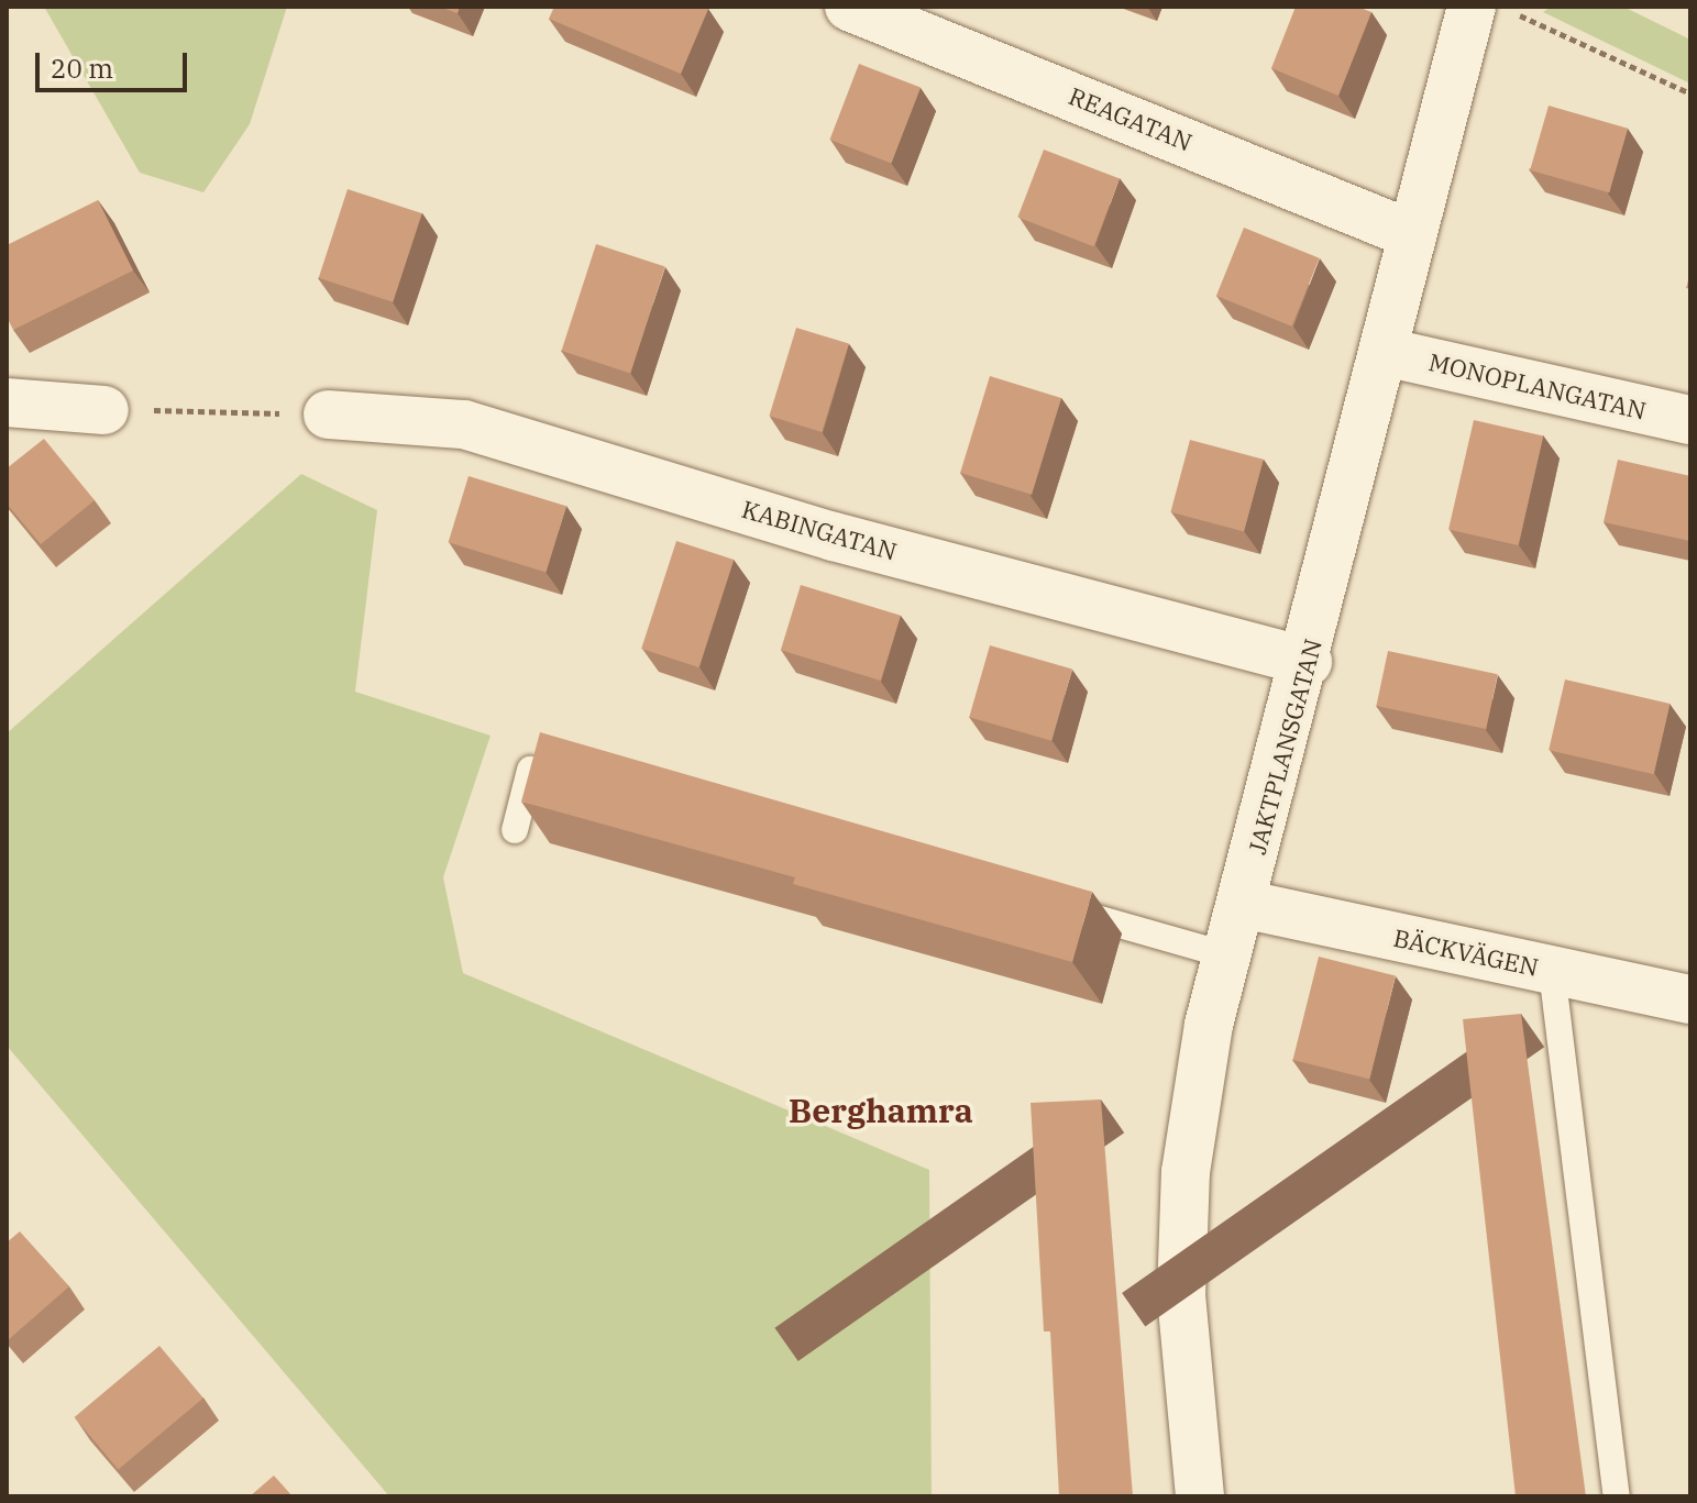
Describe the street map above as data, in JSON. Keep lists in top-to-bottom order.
{
  "streets": {
    "street": [
      "REAGATAN",
      "MONOPLANGATAN",
      "KABINGATAN",
      "JAKTPLANSGATAN",
      "BÄCKVÄGEN"
    ]
  },
  "crossings": [
    ["REAGATAN", "JAKTPLANSGATAN"],
    ["MONOPLANGATAN", "JAKTPLANSGATAN"],
    ["KABINGATAN", "JAKTPLANSGATAN"],
    ["JAKTPLANSGATAN", "BÄCKVÄGEN"]
  ],
  "districts": ["Berghamra"],
  "scale_bar": "20 m"
}
